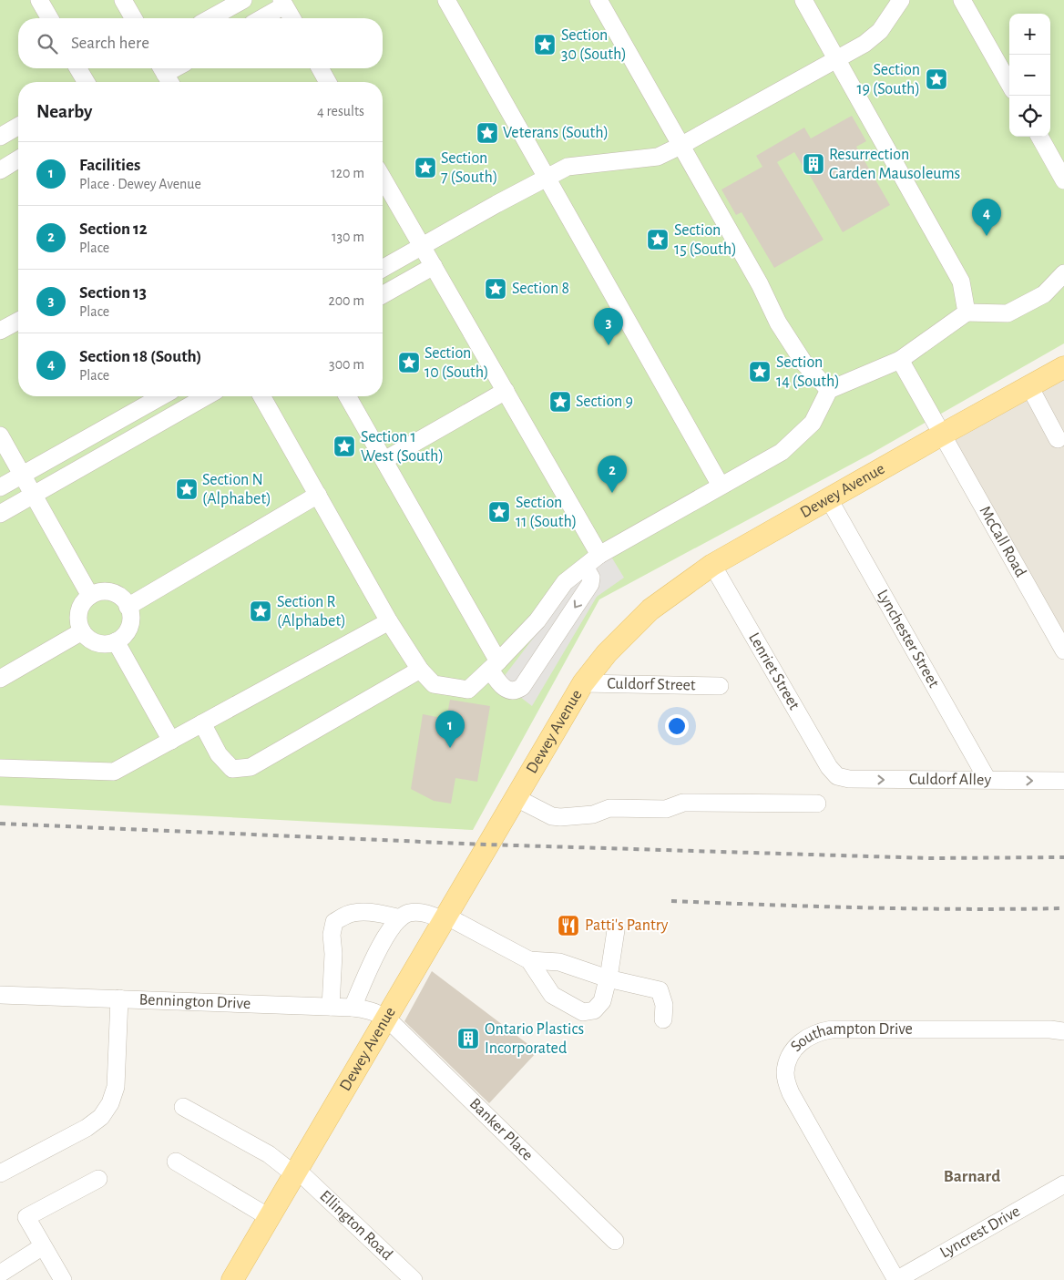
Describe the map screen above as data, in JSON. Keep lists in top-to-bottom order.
{
  "streets": {
    "main road": ["Dewey Avenue"],
    "street": [
      "McCall Road",
      "Lynchester Street",
      "Lenriet Street",
      "Culdorf Street",
      "Culdorf Alley",
      "Bennington Drive",
      "Southampton Drive",
      "Banker Place",
      "Ellington Road",
      "Lyncrest Drive"
    ]
  },
  "crossings": [
    ["Dewey Avenue", "McCall Road"],
    ["Dewey Avenue", "Lynchester Street"],
    ["Dewey Avenue", "Lenriet Street"],
    ["Dewey Avenue", "Culdorf Street"],
    ["Dewey Avenue", "Bennington Drive"],
    ["Dewey Avenue", "Banker Place"],
    ["Dewey Avenue", "Ellington Road"],
    ["Lynchester Street", "Culdorf Alley"],
    ["Lenriet Street", "Culdorf Alley"],
    ["Bennington Drive", "Banker Place"],
    ["Southampton Drive", "Lyncrest Drive"]
  ],
  "one_way": ["Culdorf Alley"],
  "districts": ["Barnard"],
  "places": {
    "place": [
      "Section 30 (South)",
      "Section 19 (South)",
      "Veterans (South)",
      "Section 7 (South)",
      "Section 15 (South)",
      "Section 8",
      "Section 10 (South)",
      "Section 14 (South)",
      "Section 9",
      "Section 1 West (South)",
      "Section N (Alphabet)",
      "Section 11 (South)",
      "Section R (Alphabet)"
    ],
    "building": ["Resurrection Garden Mausoleums", "Ontario Plastics Incorporated"],
    "restaurant": ["Patti's Pantry"]
  },
  "page": {
    "map_buttons": ["+", "−"],
    "search": "Search here",
    "heading": ["Nearby", "4 results"],
    "list": [
      {
        "mark": "1",
        "name": "Facilities",
        "note": "Place · Dewey Avenue",
        "value": "120 m"
      },
      {
        "mark": "2",
        "name": "Section 12",
        "note": "Place",
        "value": "130 m"
      },
      {
        "mark": "3",
        "name": "Section 13",
        "note": "Place",
        "value": "200 m"
      },
      {
        "mark": "4",
        "name": "Section 18 (South)",
        "note": "Place",
        "value": "300 m"
      }
    ],
    "pins": [
      "4",
      "3",
      "2",
      "1"
    ]
  }
}
